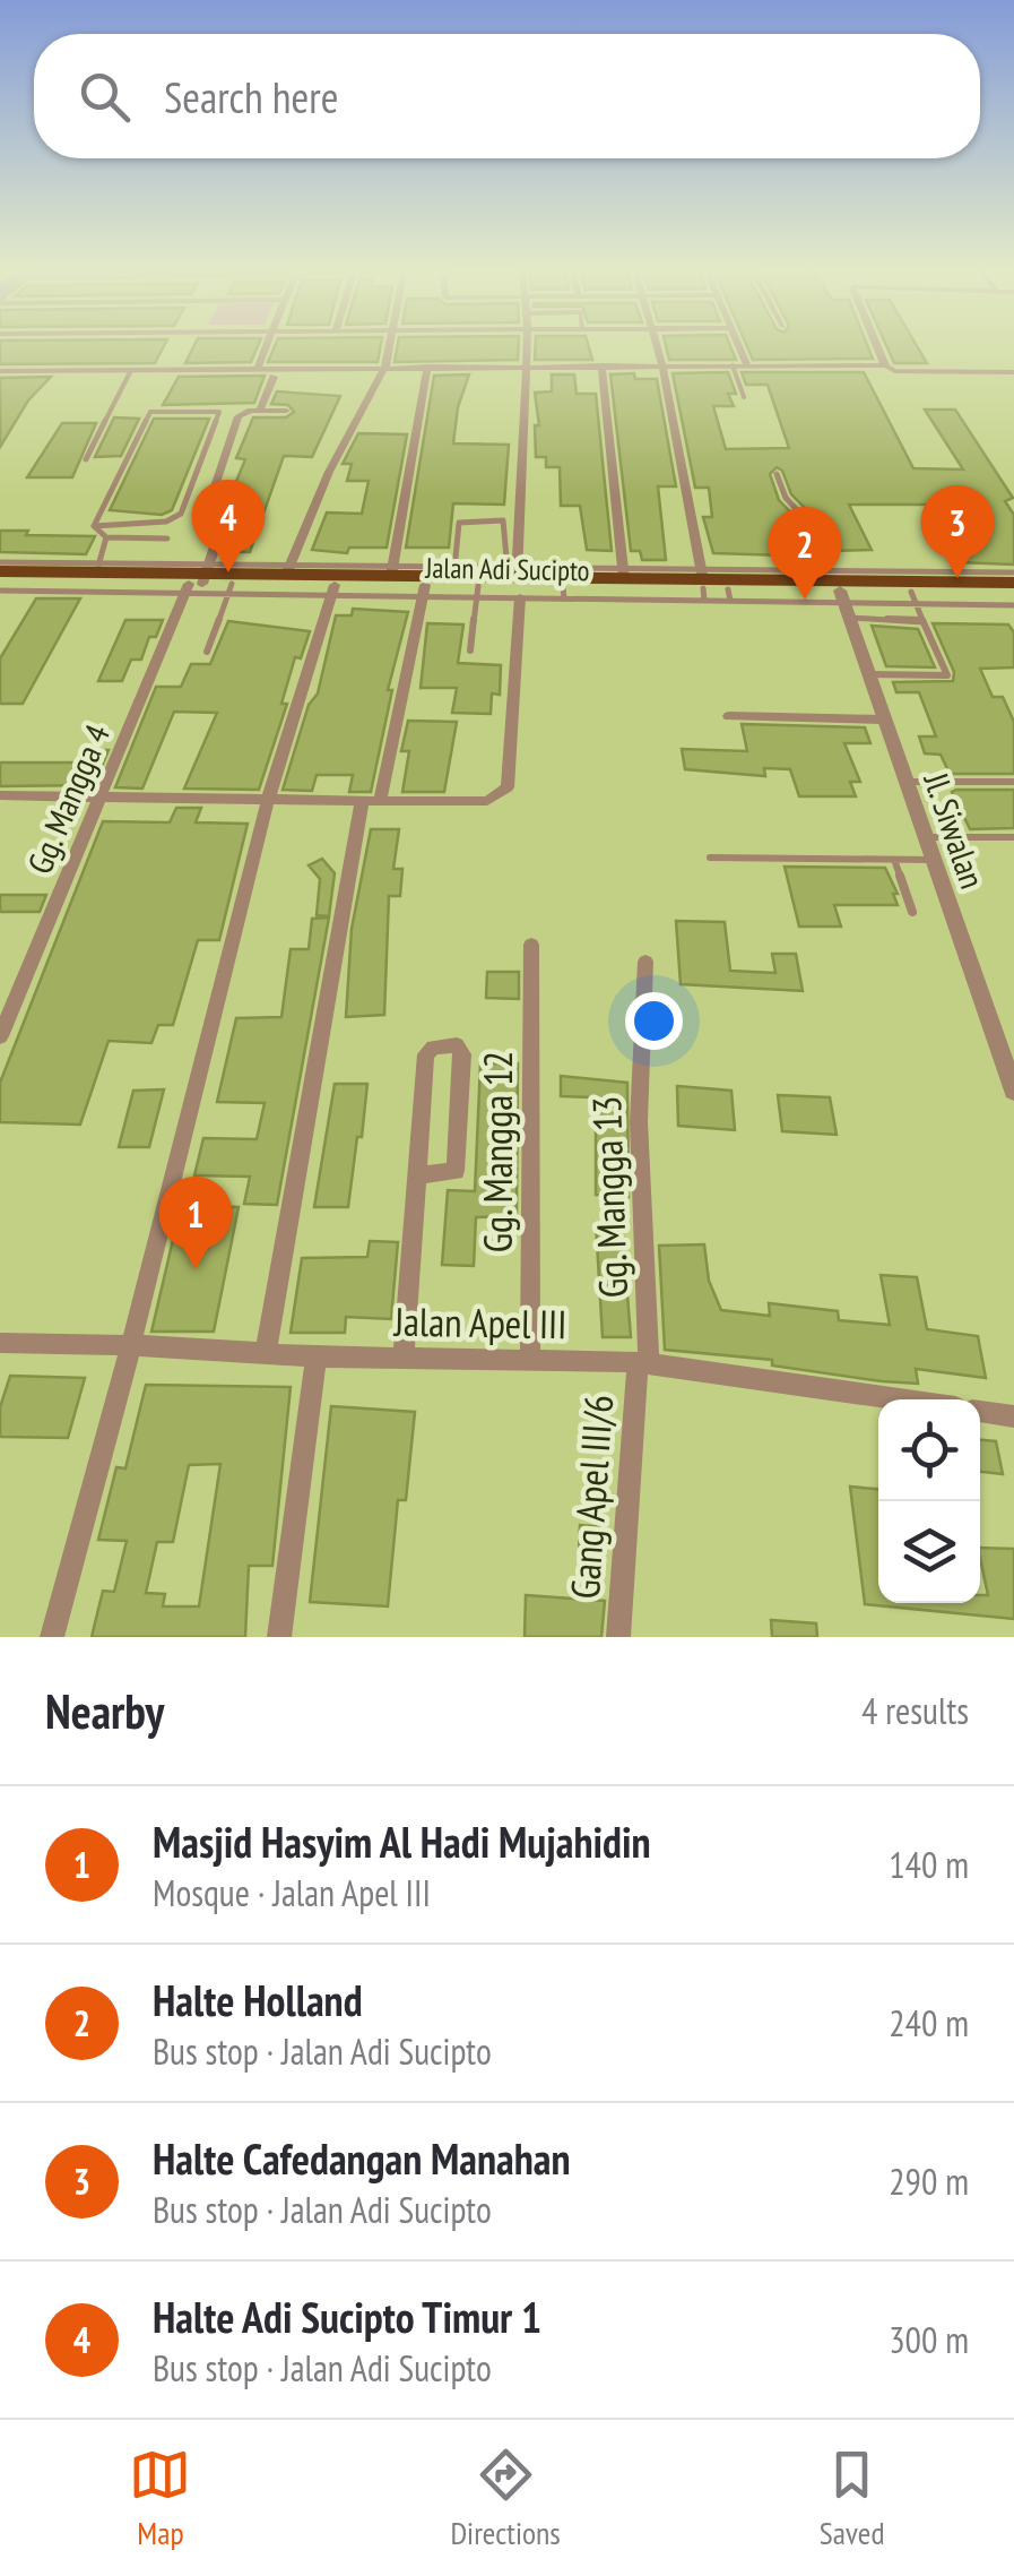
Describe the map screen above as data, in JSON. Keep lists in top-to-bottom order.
{
  "streets": {
    "highway": ["Jalan Adi Sucipto"],
    "street": [
      "Gg. Mangga 4",
      "Jl. Siwalan",
      "Gg. Mangga 12",
      "Gg. Mangga 13",
      "Jalan Apel III",
      "Gang Apel III/6"
    ]
  },
  "crossings": [
    ["Jalan Adi Sucipto", "Gg. Mangga 4"],
    ["Jalan Adi Sucipto", "Jl. Siwalan"],
    ["Gg. Mangga 12", "Jalan Apel III"],
    ["Gg. Mangga 13", "Jalan Apel III"],
    ["Gg. Mangga 13", "Gang Apel III/6"],
    ["Jalan Apel III", "Gang Apel III/6"]
  ],
  "page": {
    "search": "Search here",
    "pins": [
      "4",
      "3",
      "2",
      "1"
    ],
    "heading": ["Nearby", "4 results"],
    "list": [
      {
        "mark": "1",
        "name": "Masjid Hasyim Al Hadi Mujahidin",
        "note": "Mosque · Jalan Apel III",
        "value": "140 m"
      },
      {
        "mark": "2",
        "name": "Halte Holland",
        "note": "Bus stop · Jalan Adi Sucipto",
        "value": "240 m"
      },
      {
        "mark": "3",
        "name": "Halte Cafedangan Manahan",
        "note": "Bus stop · Jalan Adi Sucipto",
        "value": "290 m"
      },
      {
        "mark": "4",
        "name": "Halte Adi Sucipto Timur 1",
        "note": "Bus stop · Jalan Adi Sucipto",
        "value": "300 m"
      }
    ],
    "nav": ["Map", "Directions", "Saved"]
  }
}
